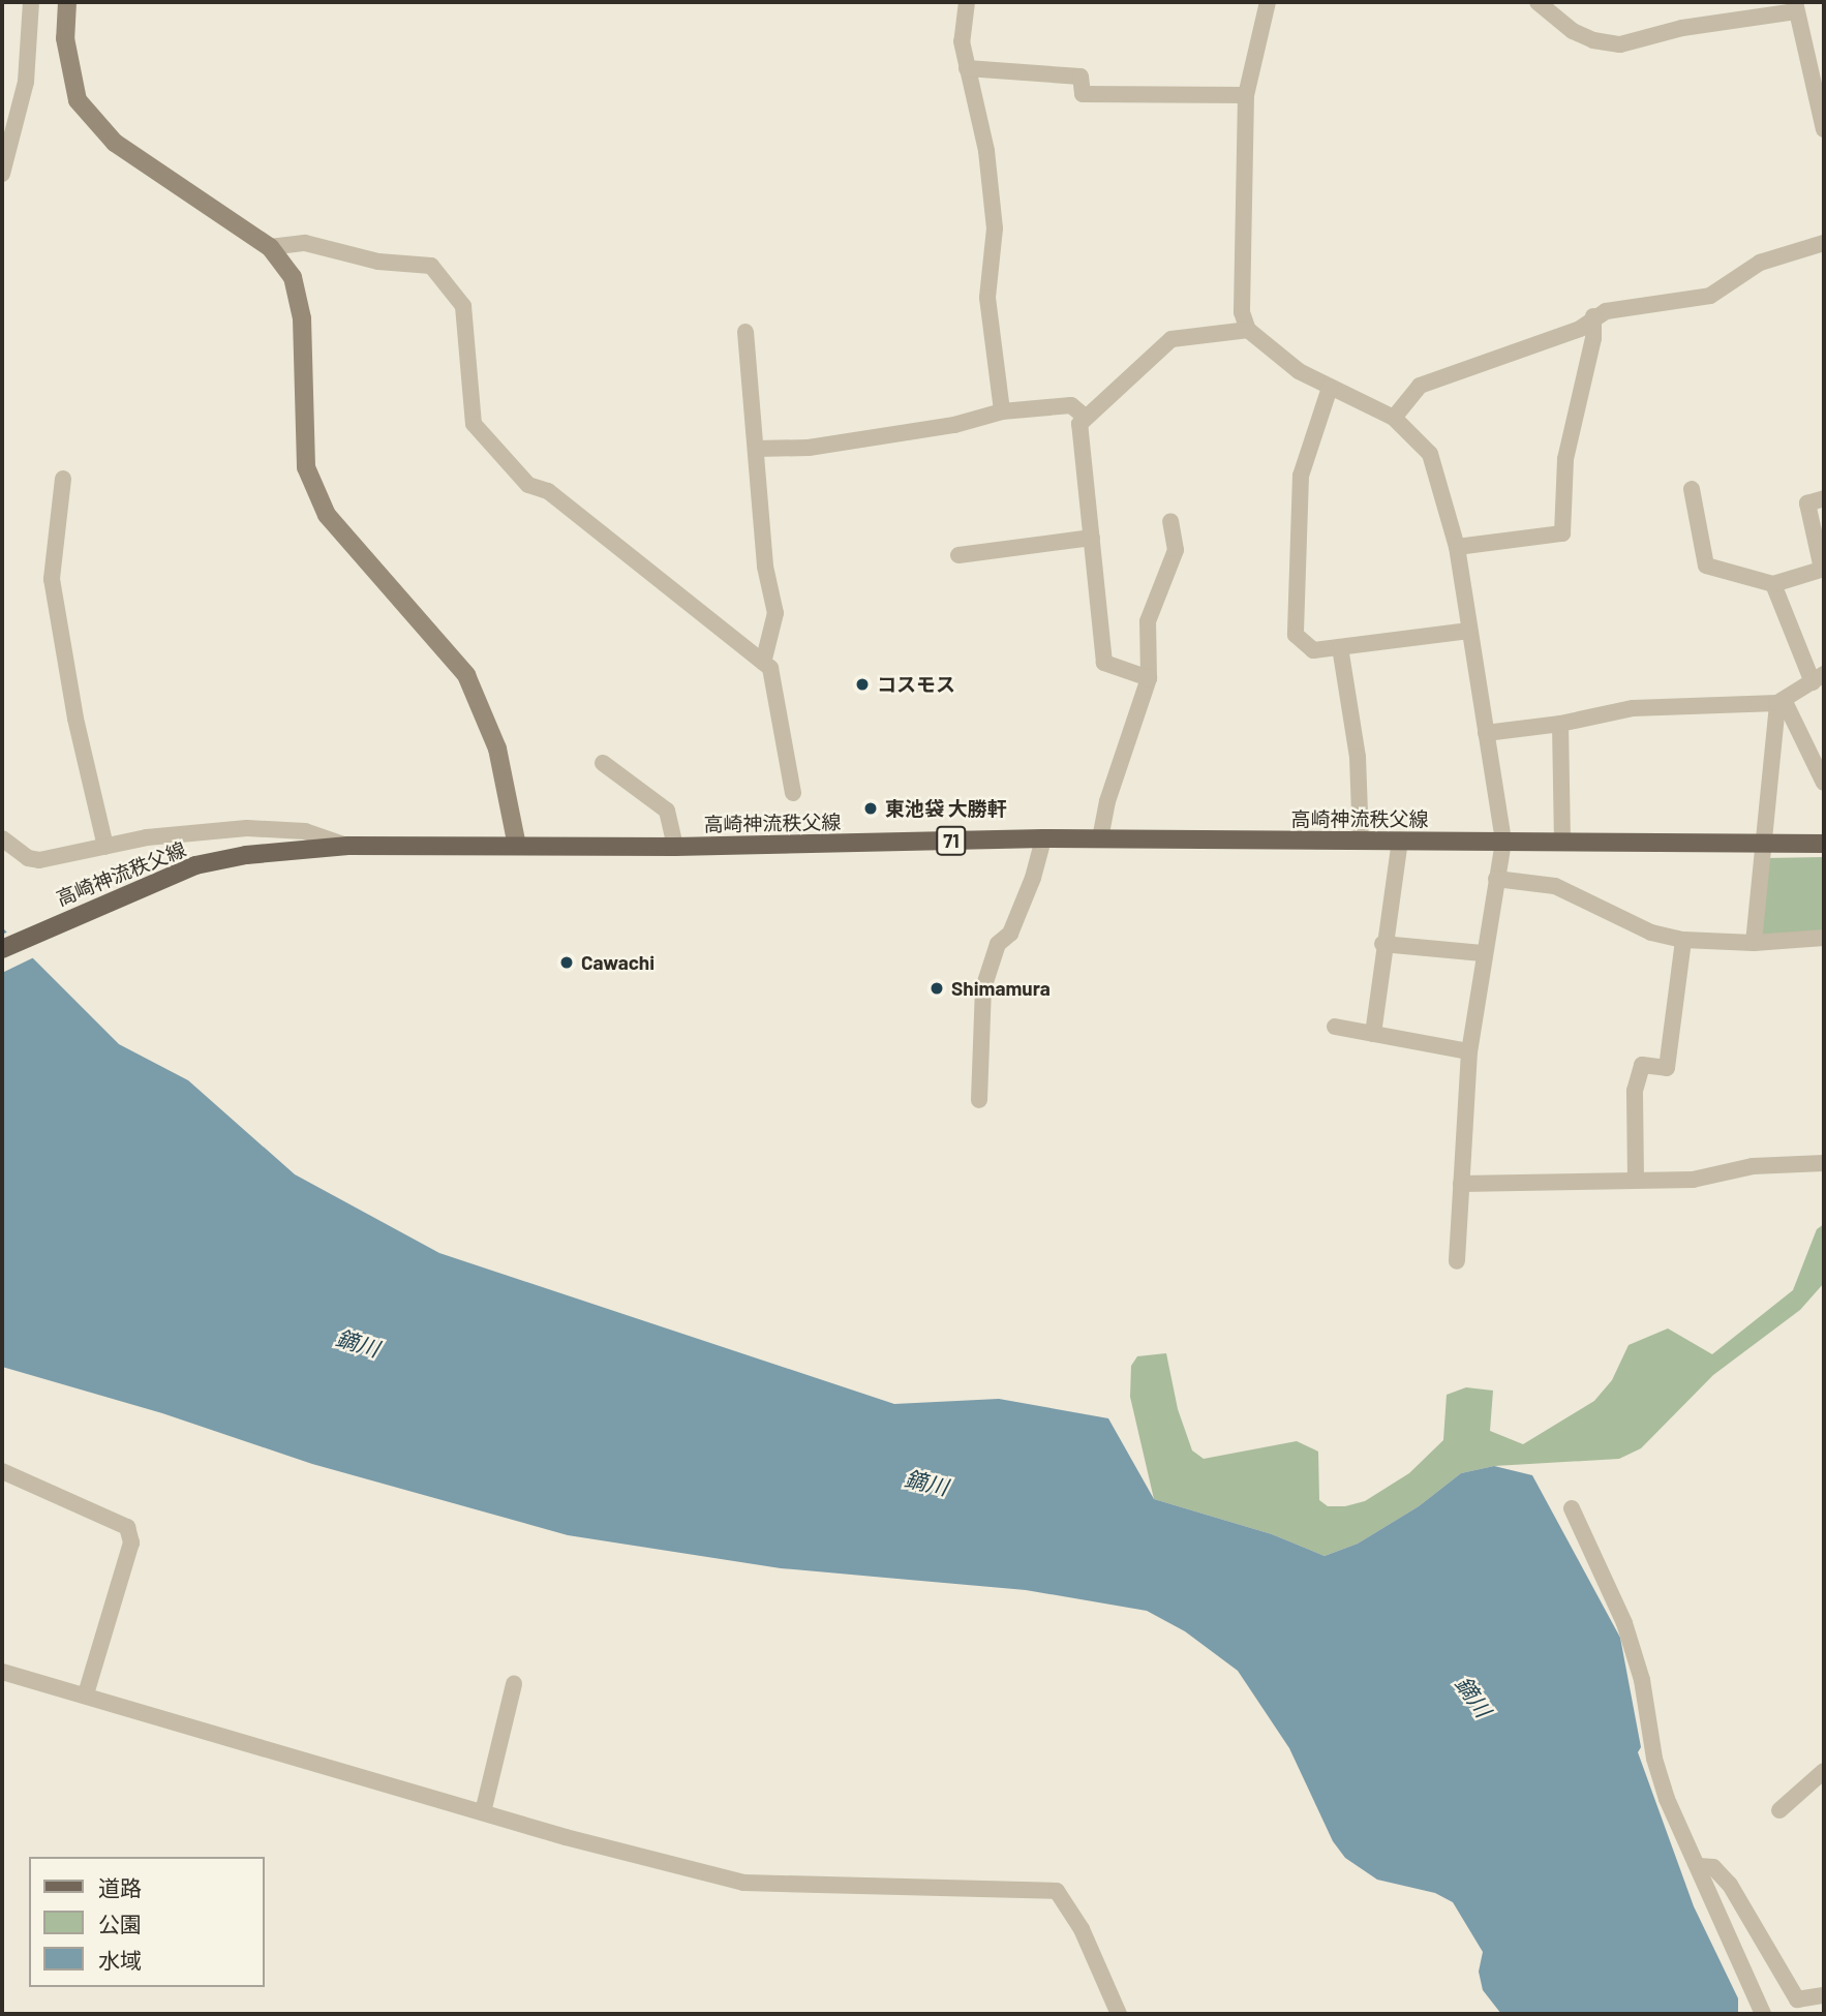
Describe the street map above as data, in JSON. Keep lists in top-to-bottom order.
{
  "streets": {
    "main road": ["高崎神流秩父線", "71"]
  },
  "water": ["鏑川"],
  "places": [
    "コスモス",
    "東池袋 大勝軒",
    "Cawachi",
    "Shimamura"
  ],
  "legend": ["道路", "公園", "水域"]
}
